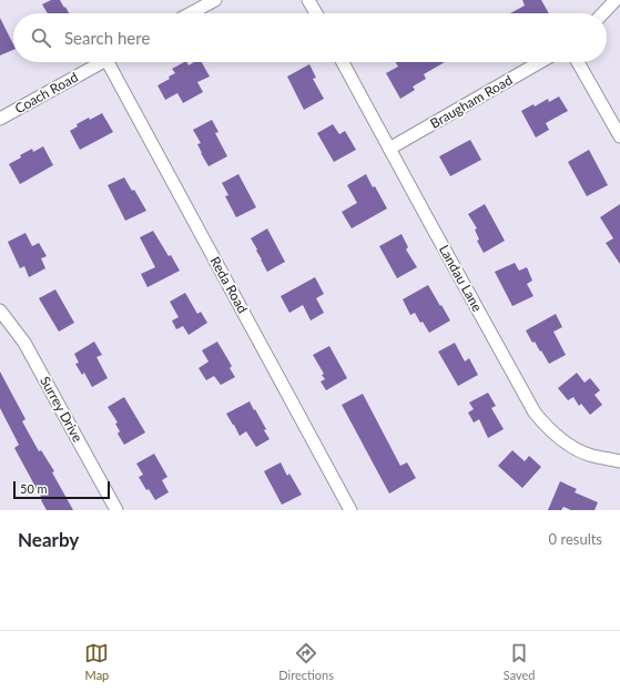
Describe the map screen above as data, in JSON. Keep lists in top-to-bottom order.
{
  "streets": {
    "street": [
      "Coach Road",
      "Braugham Road",
      "Landau Lane",
      "Reda Road",
      "Surrey Drive"
    ]
  },
  "crossings": [
    ["Braugham Road", "Landau Lane"]
  ],
  "scale_bar": "50 m",
  "page": {
    "search": "Search here",
    "scale": "50 m",
    "heading": ["Nearby", "0 results"],
    "nav": ["Map", "Directions", "Saved"]
  }
}
